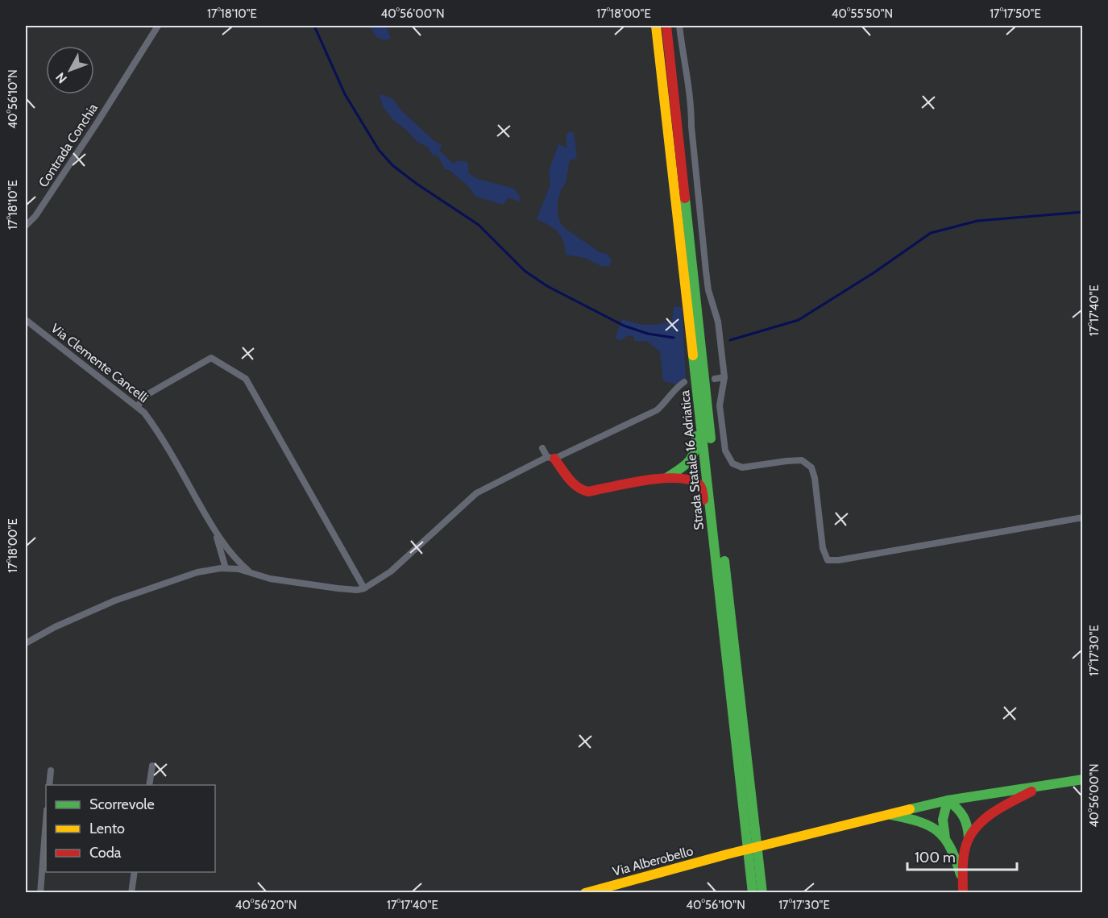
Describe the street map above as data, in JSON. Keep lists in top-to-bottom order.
{
  "streets": {
    "main road": ["Strada Statale 16 Adriatica", "Via Alberobello"],
    "street": ["Contrada Conchia", "Via Clemente Cancelli"]
  },
  "legend": ["Scorrevole", "Lento", "Coda"],
  "scale_bar": "100 m",
  "north": "bottom left",
  "coordinates": [
    "17°18'10\"E",
    "40°56'00\"N",
    "17°18'00\"E",
    "40°55'50\"N",
    "17°17'50\"E",
    "40°56'10\"N",
    "17°17'40\"E",
    "17°17'30\"E",
    "40°56'20\"N"
  ]
}
